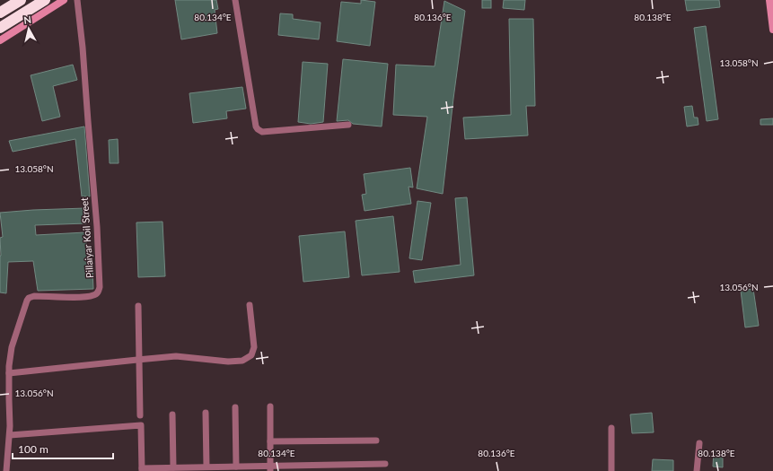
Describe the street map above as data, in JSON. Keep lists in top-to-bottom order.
{
  "streets": {
    "street": ["Pillaiyar Koil Street"]
  },
  "scale_bar": "100 m",
  "north": "top",
  "coordinates": [
    "80.134°E",
    "80.136°E",
    "80.138°E",
    "13.058°N",
    "13.056°N"
  ]
}
